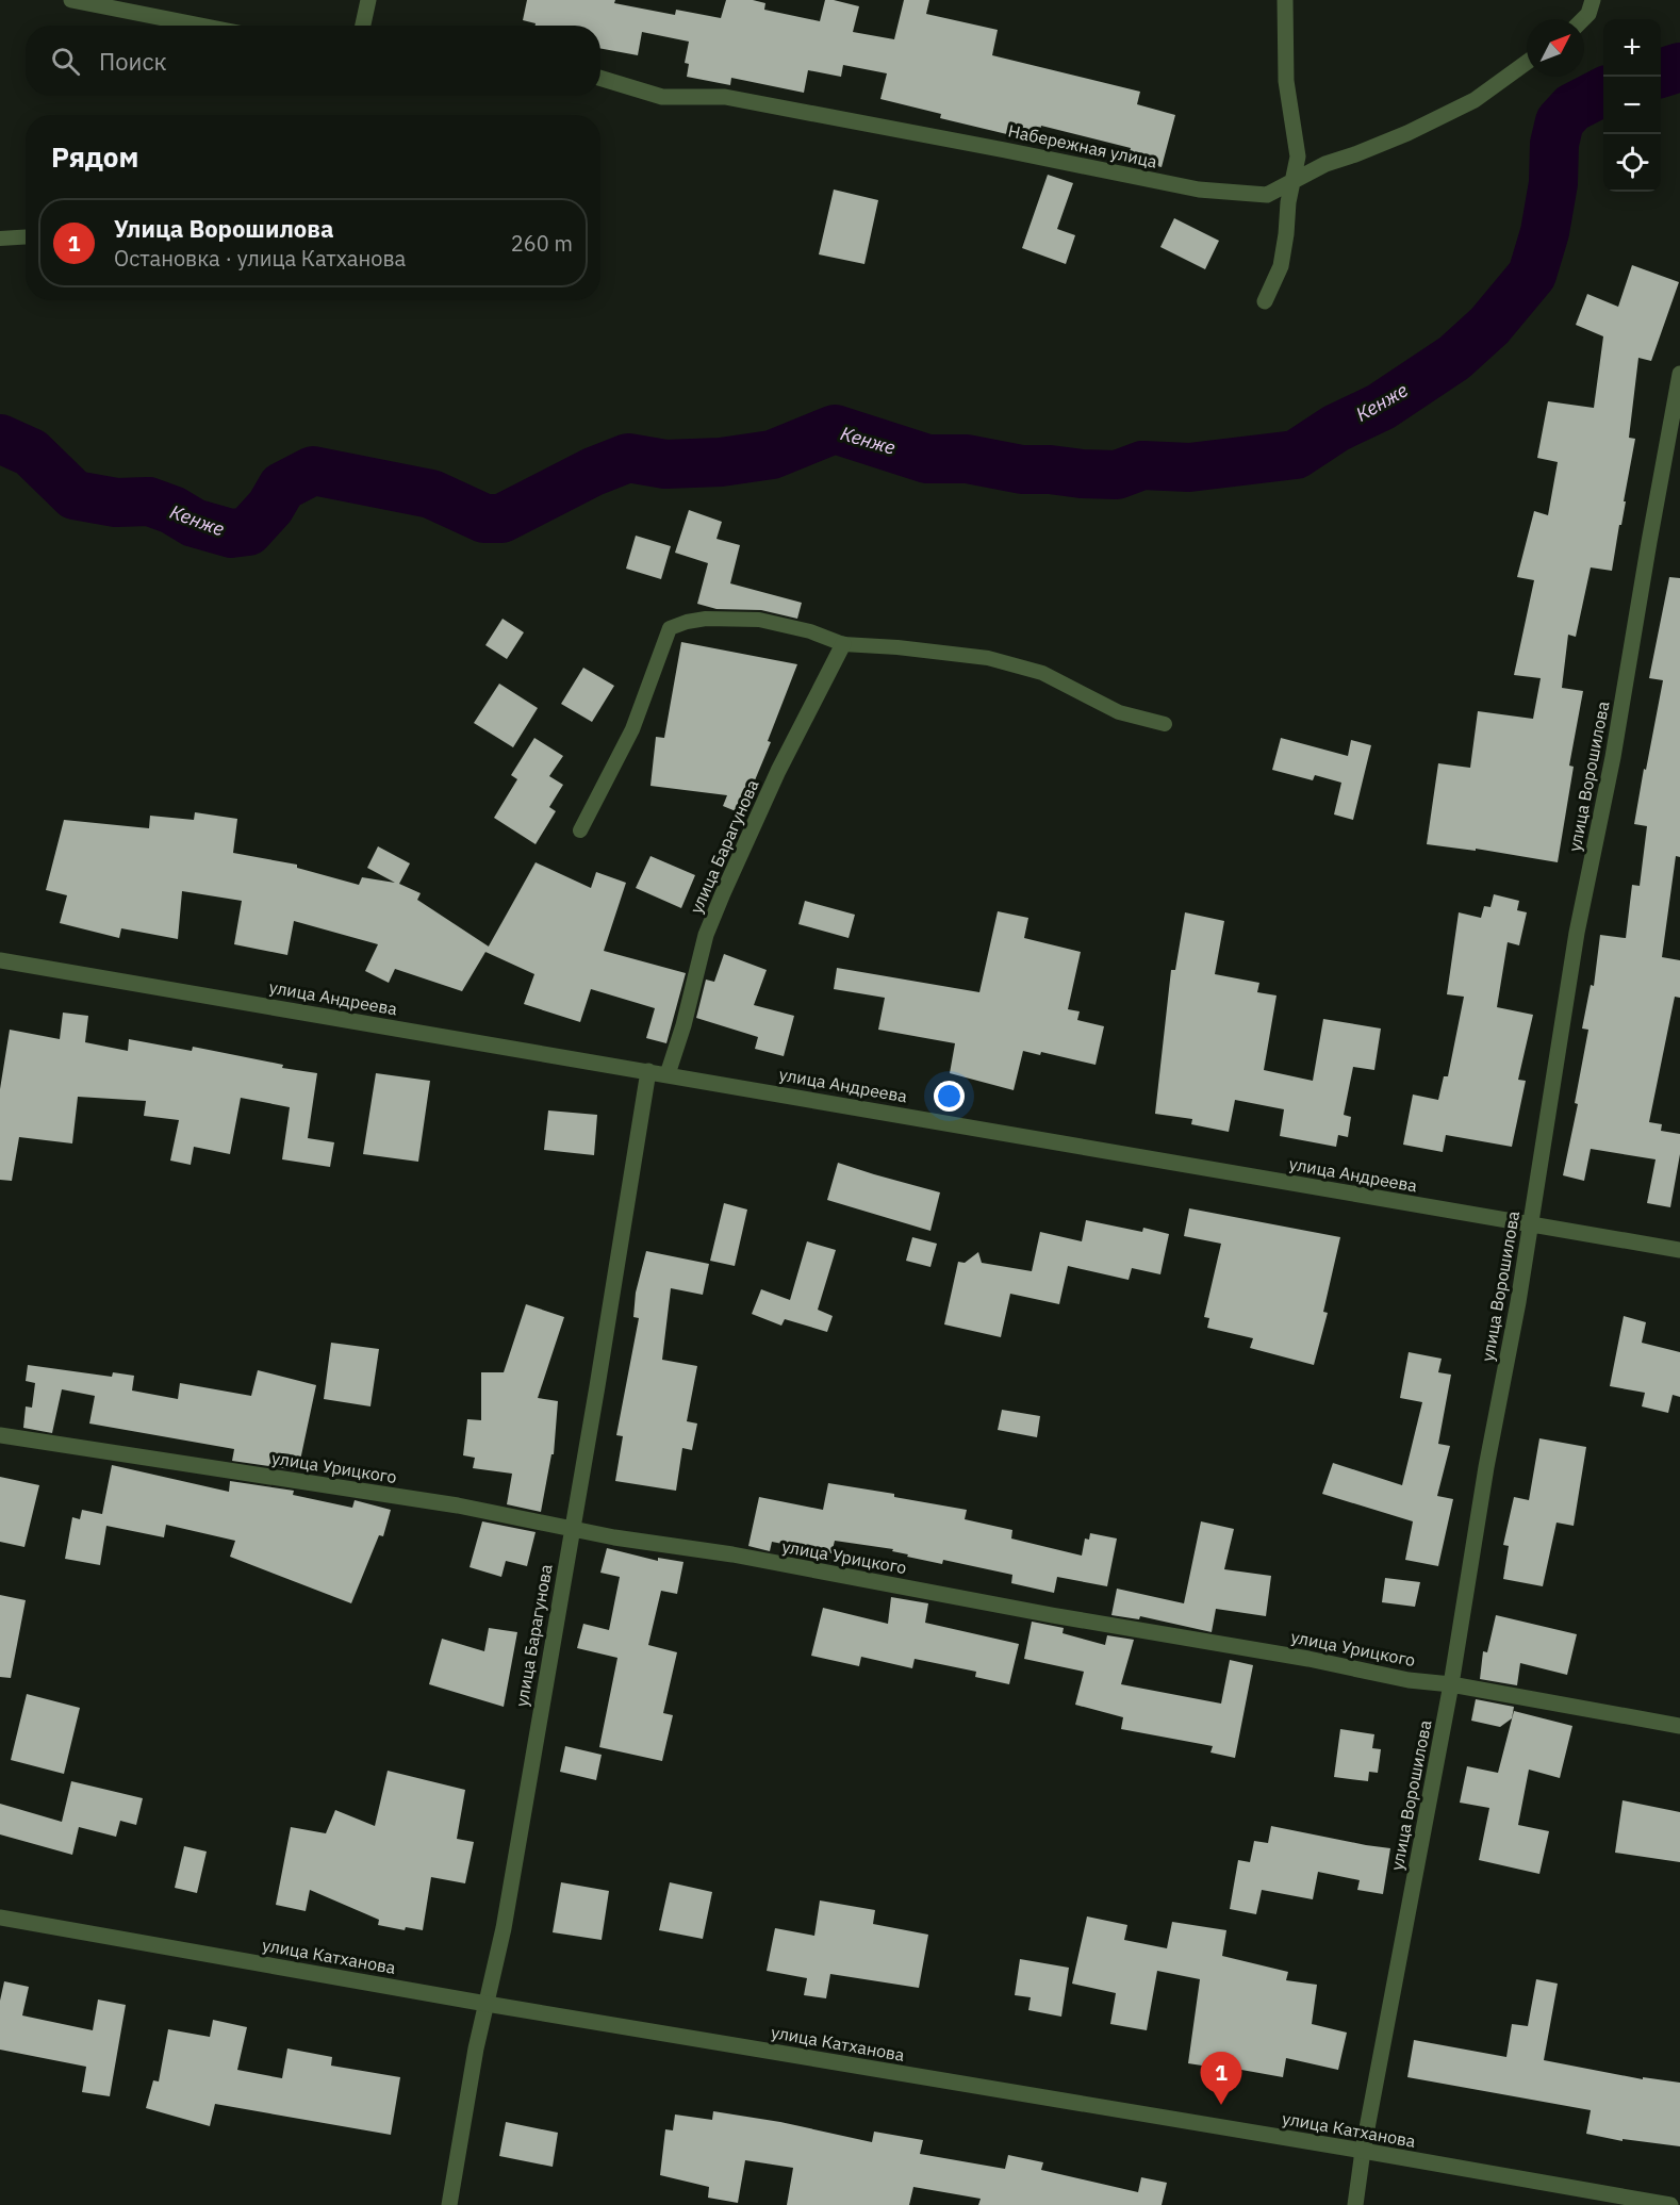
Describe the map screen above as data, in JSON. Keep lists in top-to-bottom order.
{
  "streets": {
    "street": [
      "Набережная улица",
      "улица Ворошилова",
      "улица Барагунова",
      "улица Андреева",
      "улица Урицкого",
      "улица Катханова"
    ]
  },
  "crossings": [
    ["улица Ворошилова", "улица Андреева"],
    ["улица Ворошилова", "улица Урицкого"],
    ["улица Ворошилова", "улица Катханова"],
    ["улица Барагунова", "улица Андреева"],
    ["улица Барагунова", "улица Урицкого"],
    ["улица Барагунова", "улица Катханова"]
  ],
  "water": ["Кенже"],
  "north": "top right",
  "page": {
    "map_buttons": ["+", "−"],
    "search": "Поиск",
    "heading": "Рядом",
    "list": [
      {
        "mark": "1",
        "name": "Улица Ворошилова",
        "note": "Остановка · улица Катханова",
        "value": "260 m"
      }
    ],
    "pins": "1"
  }
}
